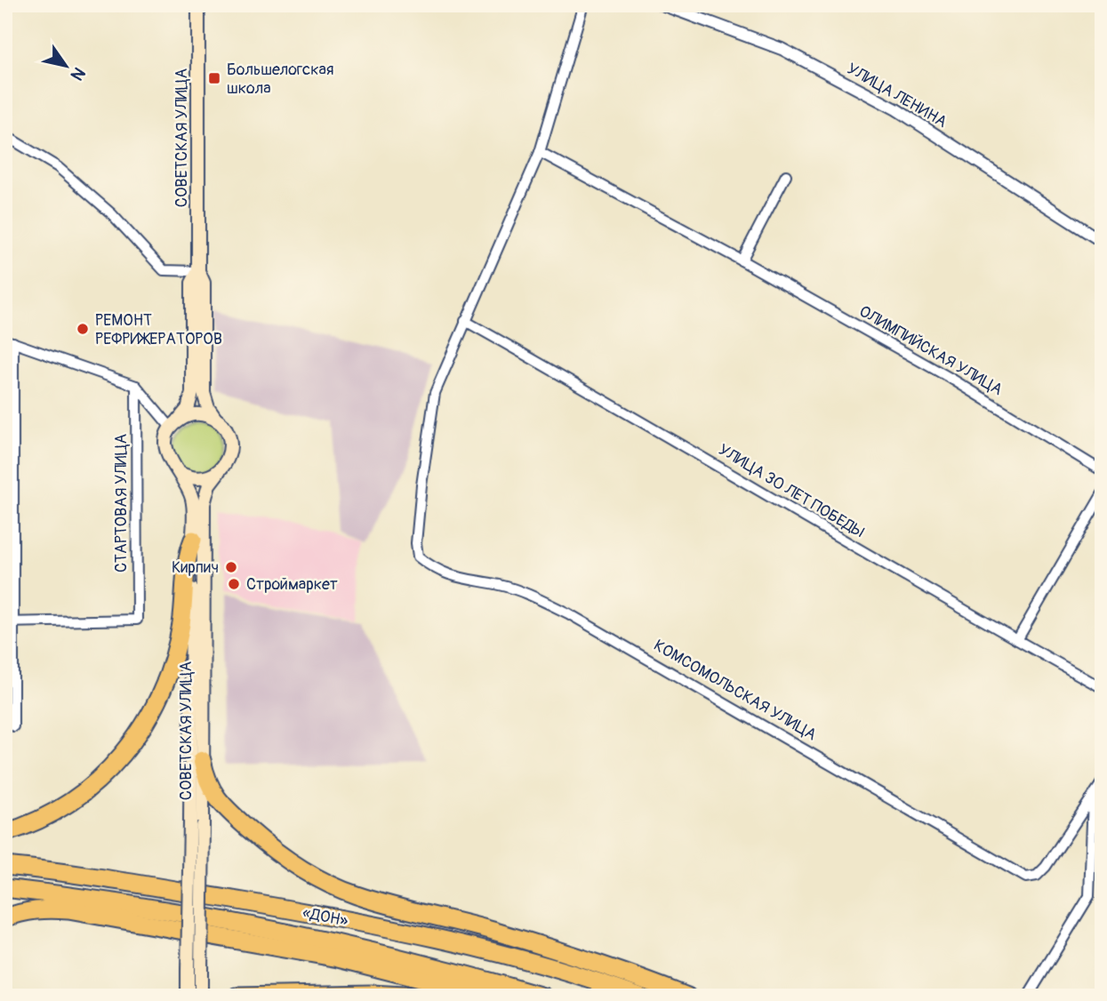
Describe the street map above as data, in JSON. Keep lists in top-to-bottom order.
{
  "streets": {
    "highway": ["«ДОН»"],
    "main road": ["СОВЕТСКАЯ УЛИЦА"],
    "street": [
      "УЛИЦА ЛЕНИНА",
      "ОЛИМПИЙСКАЯ УЛИЦА",
      "УЛИЦА 30 ЛЕТ ПОБЕДЫ",
      "СТАРТОВАЯ УЛИЦА",
      "КОМСОМОЛЬСКАЯ УЛИЦА"
    ]
  },
  "crossings": [
    ["УЛИЦА 30 ЛЕТ ПОБЕДЫ", "КОМСОМОЛЬСКАЯ УЛИЦА"]
  ],
  "places": {
    "transit": ["Большелогская школа"],
    "other": ["РЕМОНТ РЕФРИЖЕРАТОРОВ", "Кирпич", "Строймаркет"]
  },
  "north": "bottom right"
}
